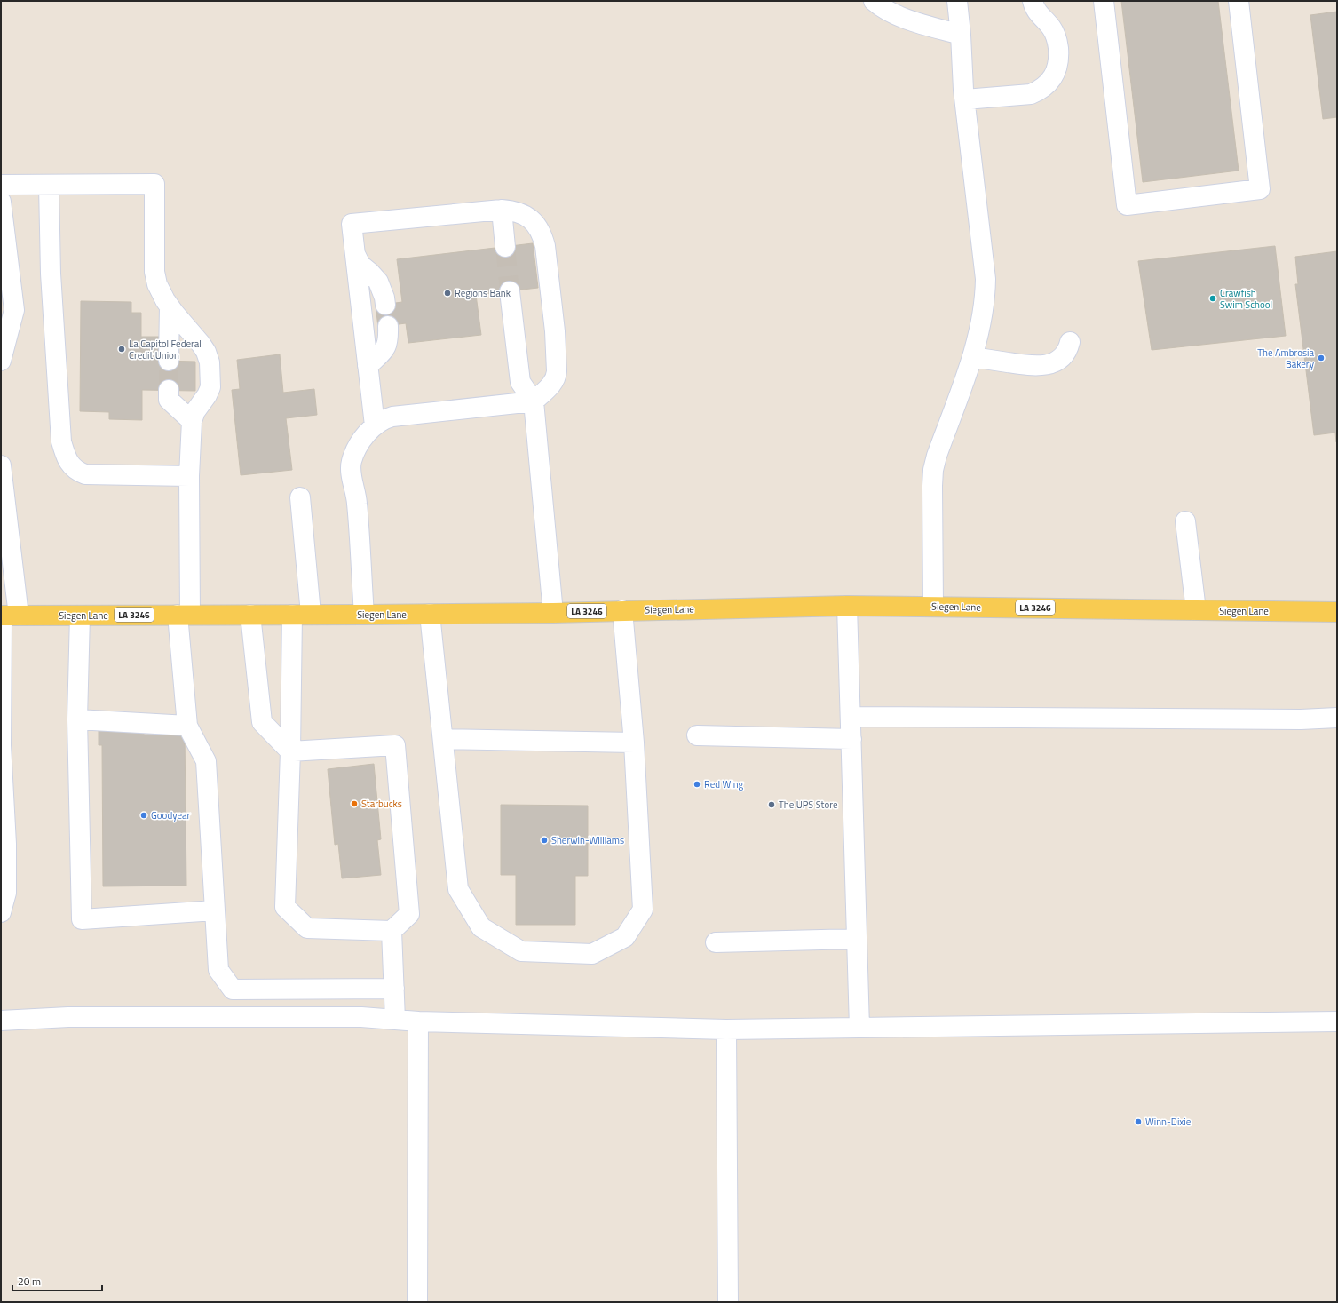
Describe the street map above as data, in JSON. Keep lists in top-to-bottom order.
{
  "streets": {
    "main road": ["Siegen Lane", "LA 3246"]
  },
  "places": [
    "Regions Bank",
    "Crawfish Swim School",
    "La Capitol Federal Credit Union",
    "The Ambrosia Bakery",
    "Red Wing",
    "Starbucks",
    "The UPS Store",
    "Goodyear",
    "Sherwin-Williams",
    "Winn-Dixie"
  ],
  "scale_bar": "20 m"
}
